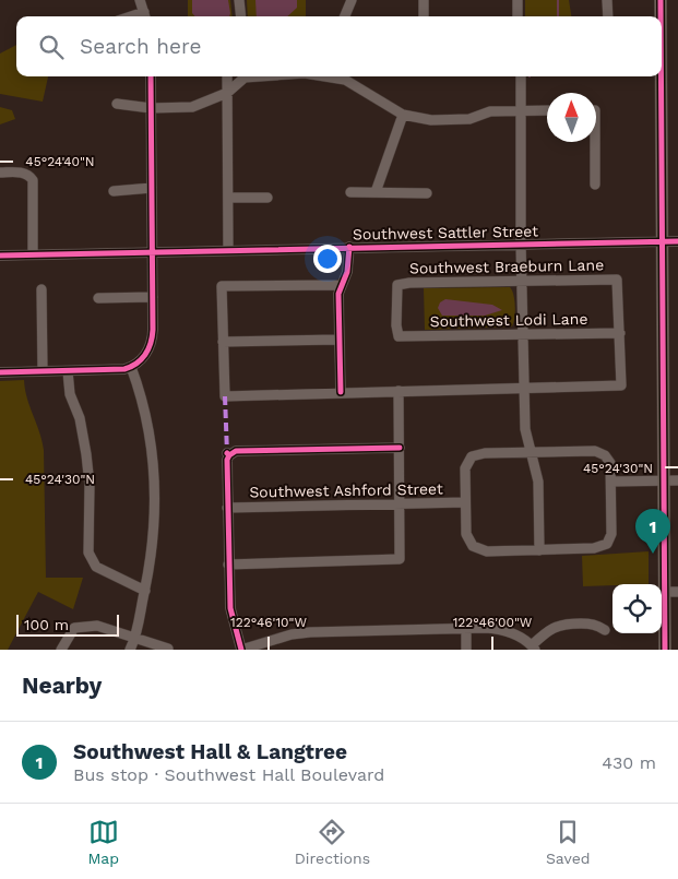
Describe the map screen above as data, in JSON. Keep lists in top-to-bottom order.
{
  "streets": {
    "street": [
      "Southwest Sattler Street",
      "Southwest Braeburn Lane",
      "Southwest Lodi Lane",
      "Southwest Ashford Street"
    ]
  },
  "crossings": [
    ["Southwest Braeburn Lane", "Southwest Lodi Lane"]
  ],
  "scale_bar": "100 m",
  "north": "top",
  "page": {
    "search": "Search here",
    "pins": "1",
    "scale": "100 m",
    "heading": "Nearby",
    "list": [
      {
        "mark": "1",
        "name": "Southwest Hall & Langtree",
        "note": "Bus stop · Southwest Hall Boulevard",
        "value": "430 m"
      }
    ],
    "nav": ["Map", "Directions", "Saved"]
  },
  "coordinates": [
    "45°24'40\"N",
    "45°24'30\"N",
    "122°46'10\"W",
    "122°46'00\"W"
  ]
}
